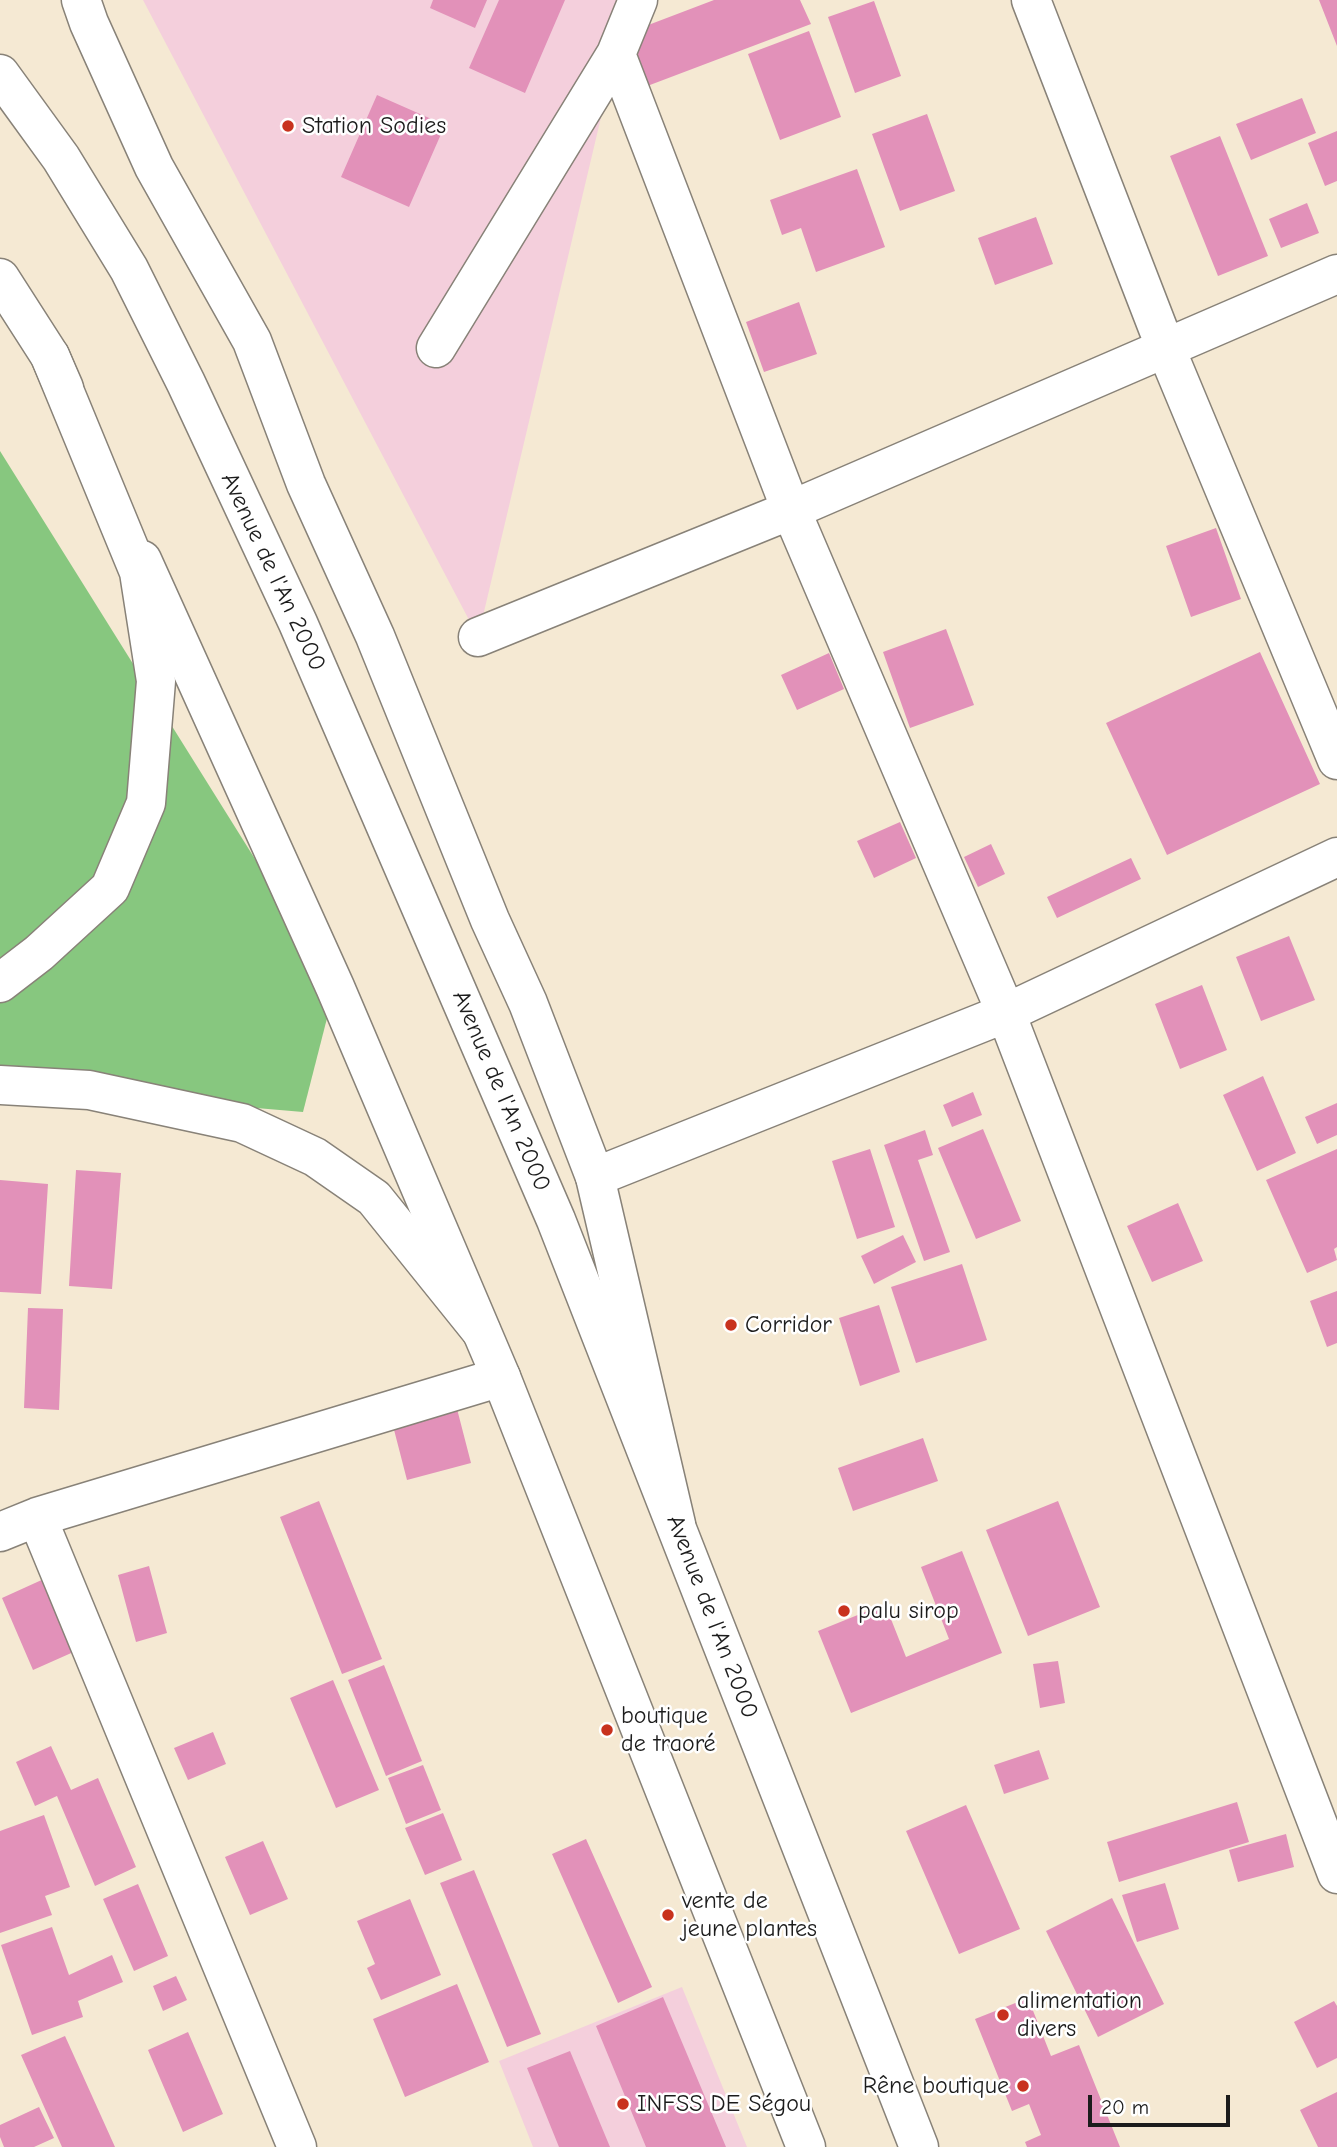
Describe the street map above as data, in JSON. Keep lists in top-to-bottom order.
{
  "streets": {
    "main road": ["Avenue de l'An 2000"]
  },
  "places": [
    "Station Sodies",
    "Corridor",
    "palu sirop",
    "boutique de traoré",
    "vente de jeune plantes",
    "alimentation divers",
    "Rêne boutique",
    "INFSS DE Ségou"
  ],
  "scale_bar": "20 m"
}
